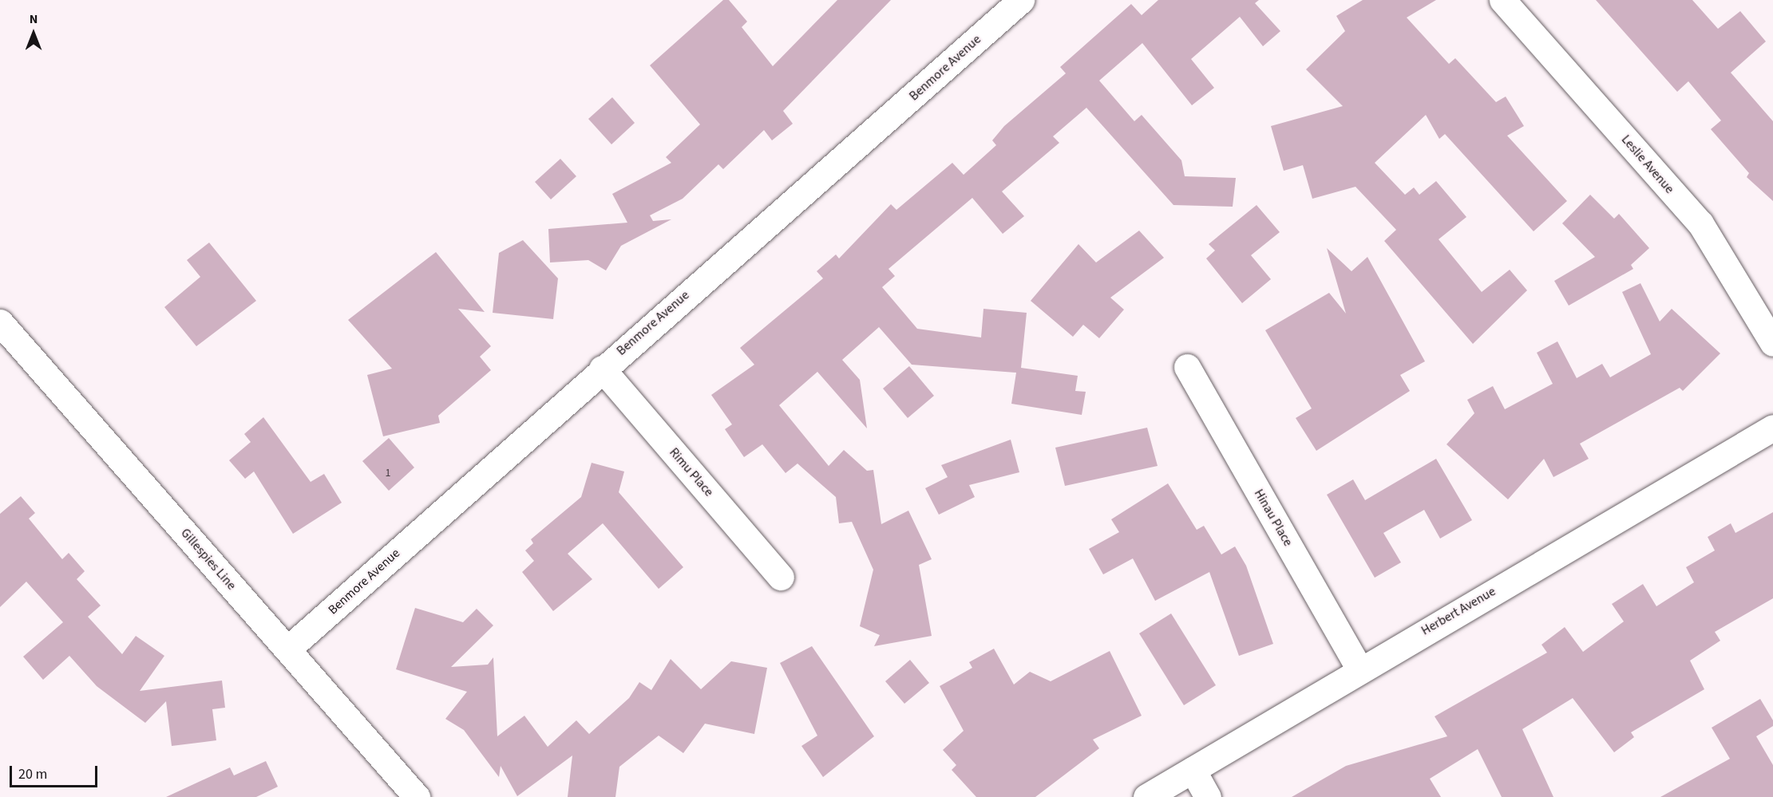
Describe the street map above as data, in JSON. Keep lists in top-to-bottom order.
{
  "streets": {
    "street": [
      "Benmore Avenue",
      "Leslie Avenue",
      "Rimu Place",
      "Hinau Place",
      "Gillespies Line",
      "Herbert Avenue"
    ]
  },
  "crossings": [
    ["Benmore Avenue", "Rimu Place"],
    ["Benmore Avenue", "Gillespies Line"],
    ["Hinau Place", "Herbert Avenue"]
  ],
  "house_numbers": ["1"],
  "scale_bar": "20 m",
  "north": "top"
}
